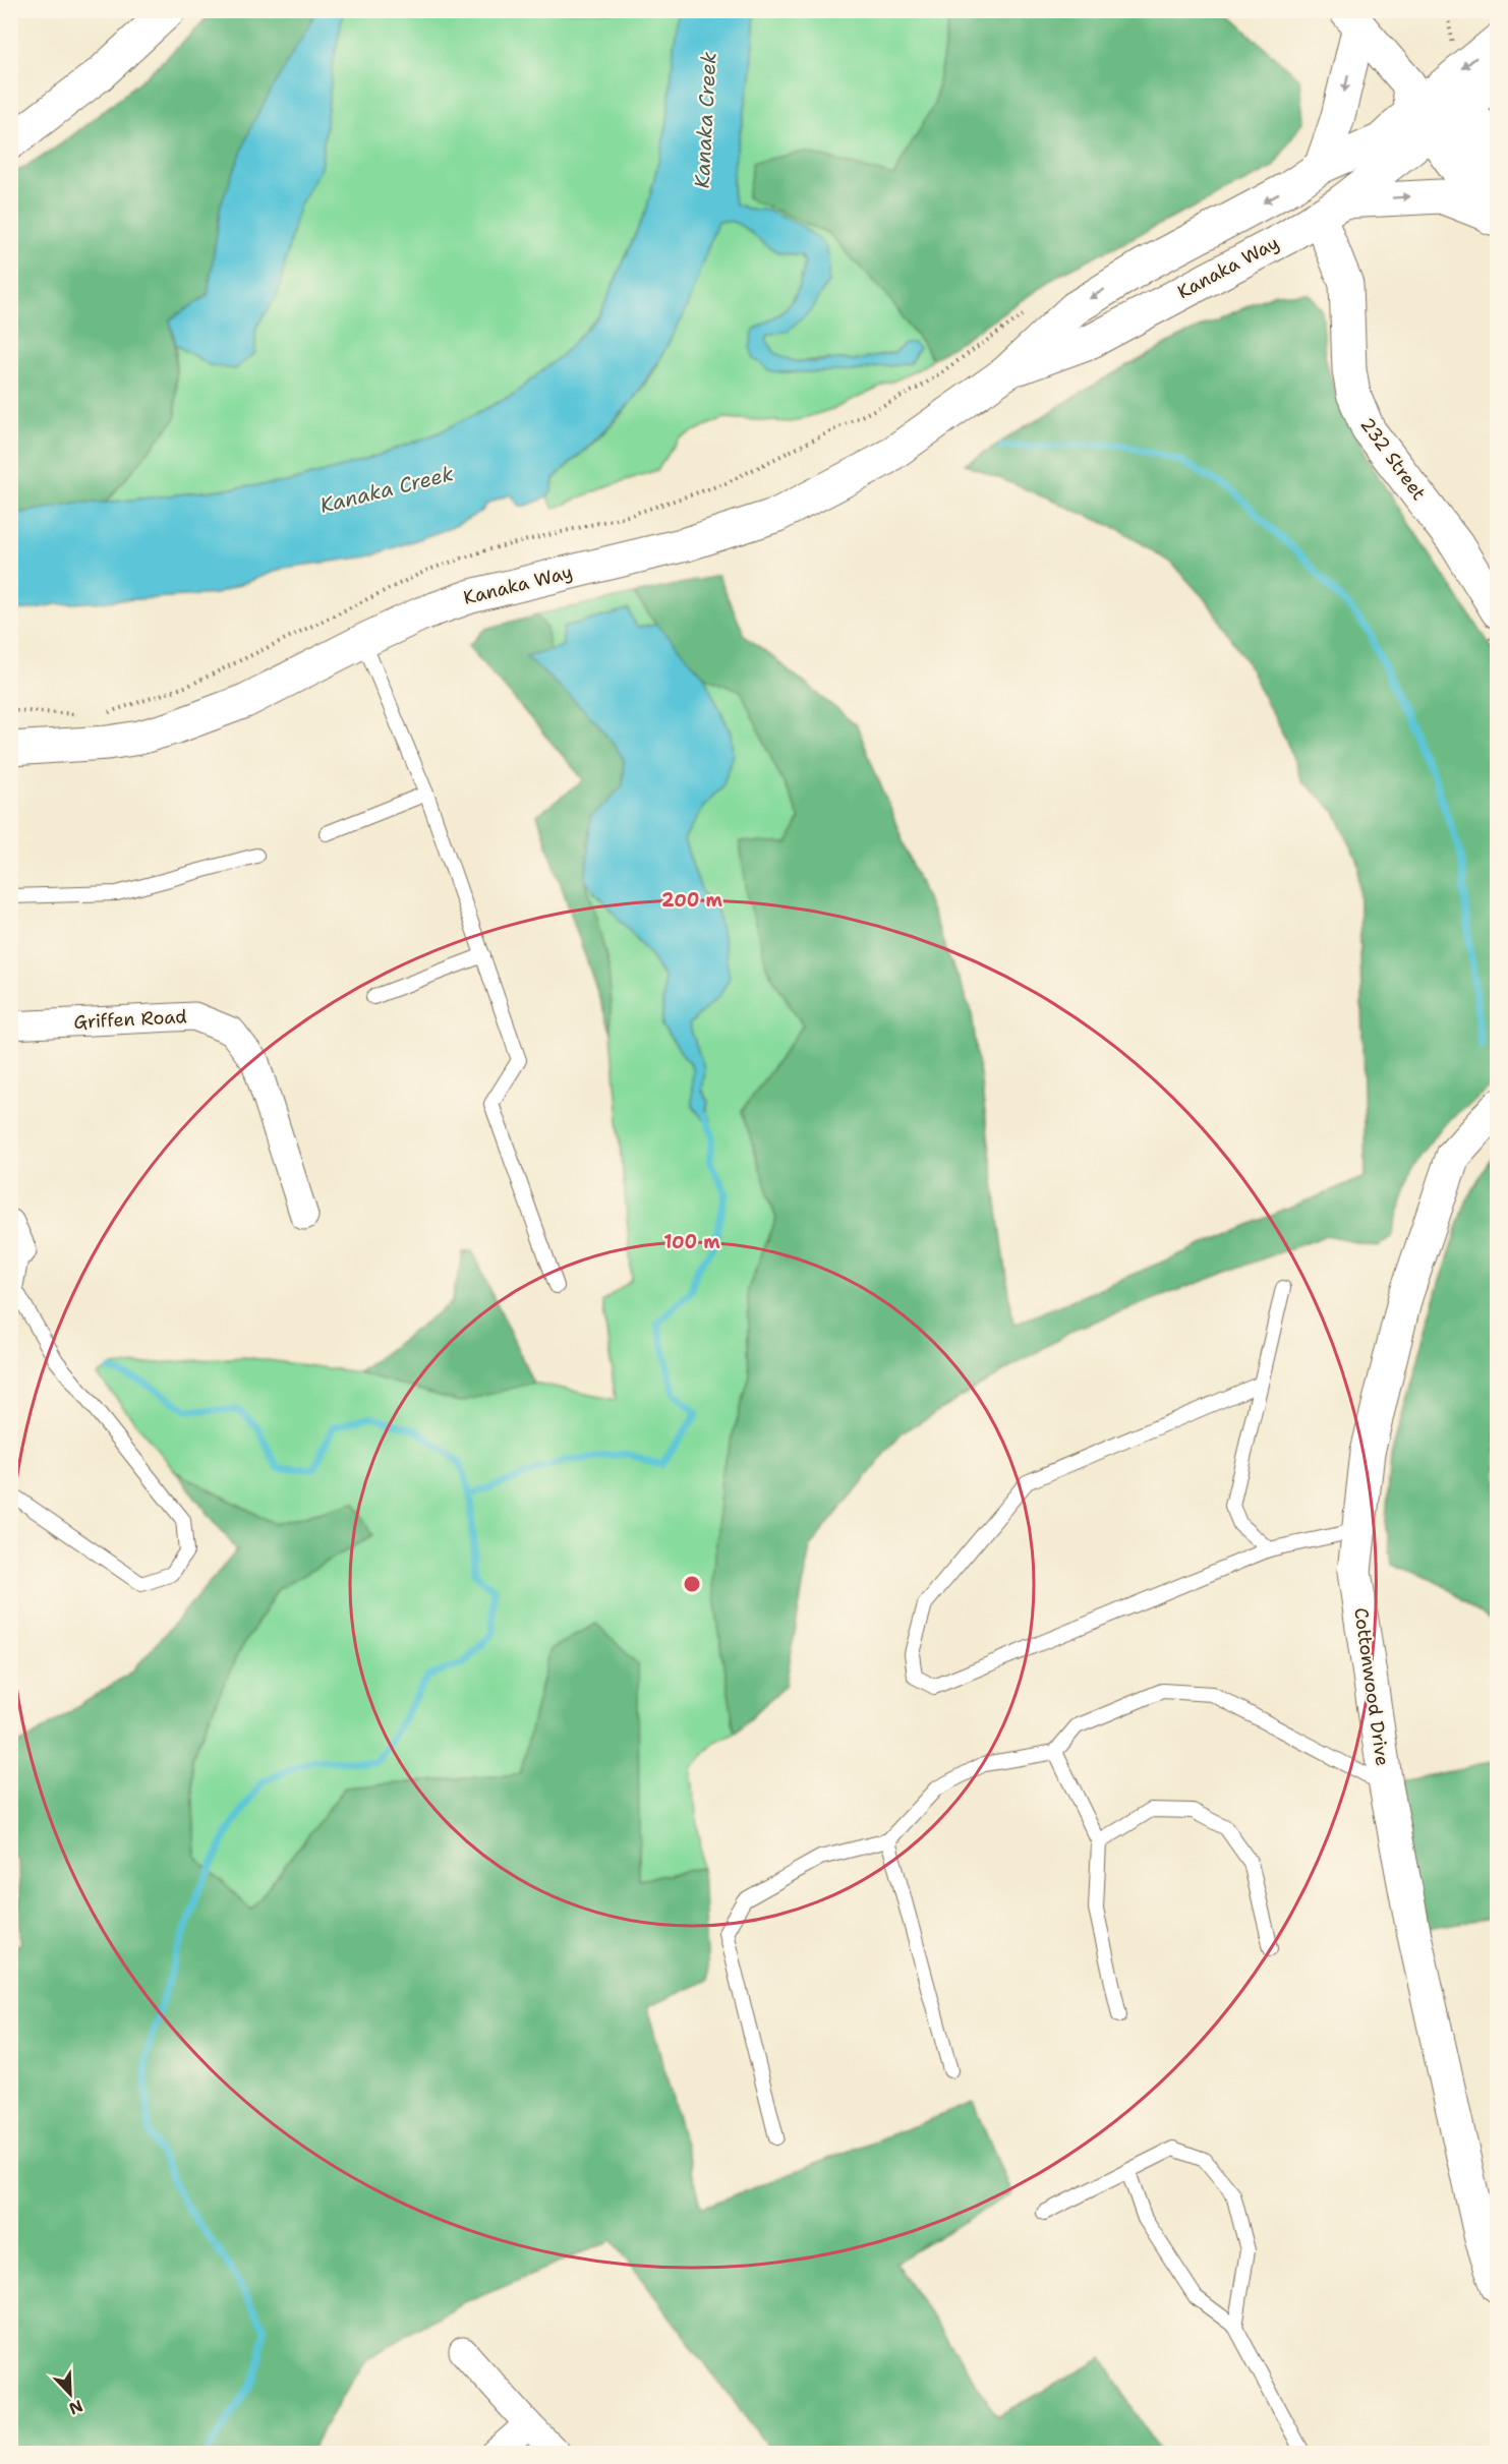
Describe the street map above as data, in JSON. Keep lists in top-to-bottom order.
{
  "streets": {
    "main road": ["Kanaka Way", "232 Street", "Cottonwood Drive"],
    "street": ["Griffen Road"]
  },
  "crossings": [
    ["Kanaka Way", "232 Street"]
  ],
  "water": ["Kanaka Creek"],
  "north": "bottom right",
  "rings": ["200 m", "100 m"]
}
